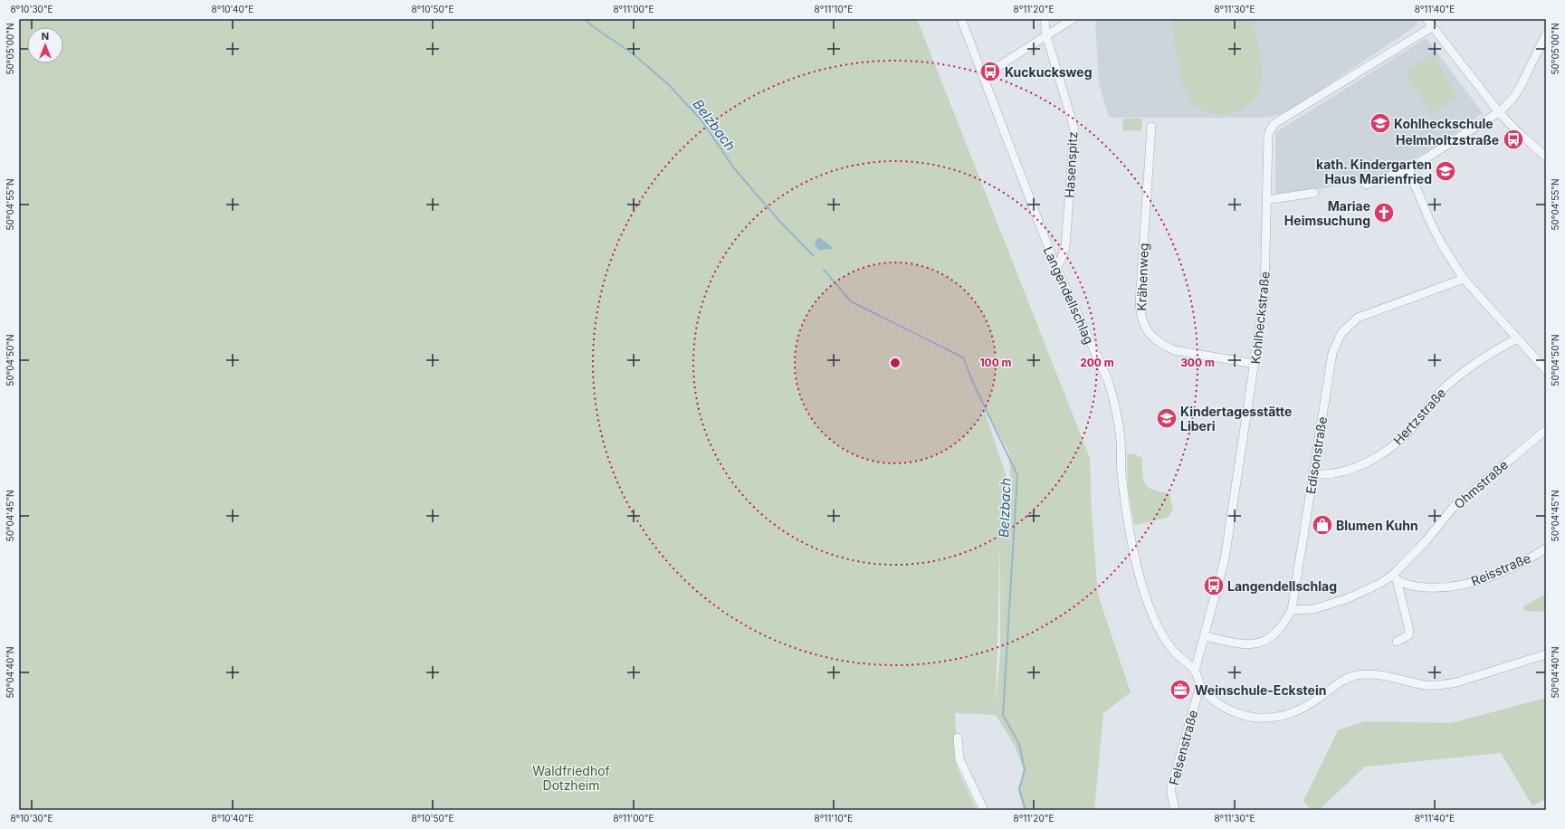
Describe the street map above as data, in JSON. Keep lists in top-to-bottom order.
{
  "streets": {
    "street": [
      "Hasenspitz",
      "Krähenweg",
      "Langendellschlag",
      "Kohlheckstraße",
      "Hertzstraße",
      "Edisonstraße",
      "Ohmstraße",
      "Reisstraße",
      "Felsenstraße"
    ]
  },
  "crossings": [
    ["Hasenspitz", "Langendellschlag"],
    ["Krähenweg", "Kohlheckstraße"],
    ["Langendellschlag", "Kohlheckstraße"],
    ["Kohlheckstraße", "Edisonstraße"],
    ["Hertzstraße", "Edisonstraße"],
    ["Edisonstraße", "Ohmstraße"],
    ["Ohmstraße", "Reisstraße"]
  ],
  "water": ["Belzbach"],
  "parks": ["Waldfriedhof Dotzheim"],
  "places": {
    "bus stop": ["Kuckucksweg", "Helmholtzstraße", "Langendellschlag"],
    "school or university": ["Kohlheckschule", "kath. Kindergarten Haus Marienfried", "Kindertagesstätte Liberi"],
    "church": ["Mariae Heimsuchung"],
    "shop": ["Blumen Kuhn"],
    "office": ["Weinschule-Eckstein"]
  },
  "north": "top",
  "coordinates": [
    "8°10'30\"E",
    "8°10'40\"E",
    "8°10'50\"E",
    "8°11'00\"E",
    "8°11'10\"E",
    "8°11'20\"E",
    "8°11'30\"E",
    "8°11'40\"E",
    "50°05'00\"N",
    "50°04'55\"N",
    "50°04'50\"N",
    "50°04'45\"N",
    "50°04'40\"N"
  ],
  "rings": ["100 m", "200 m", "300 m"]
}
